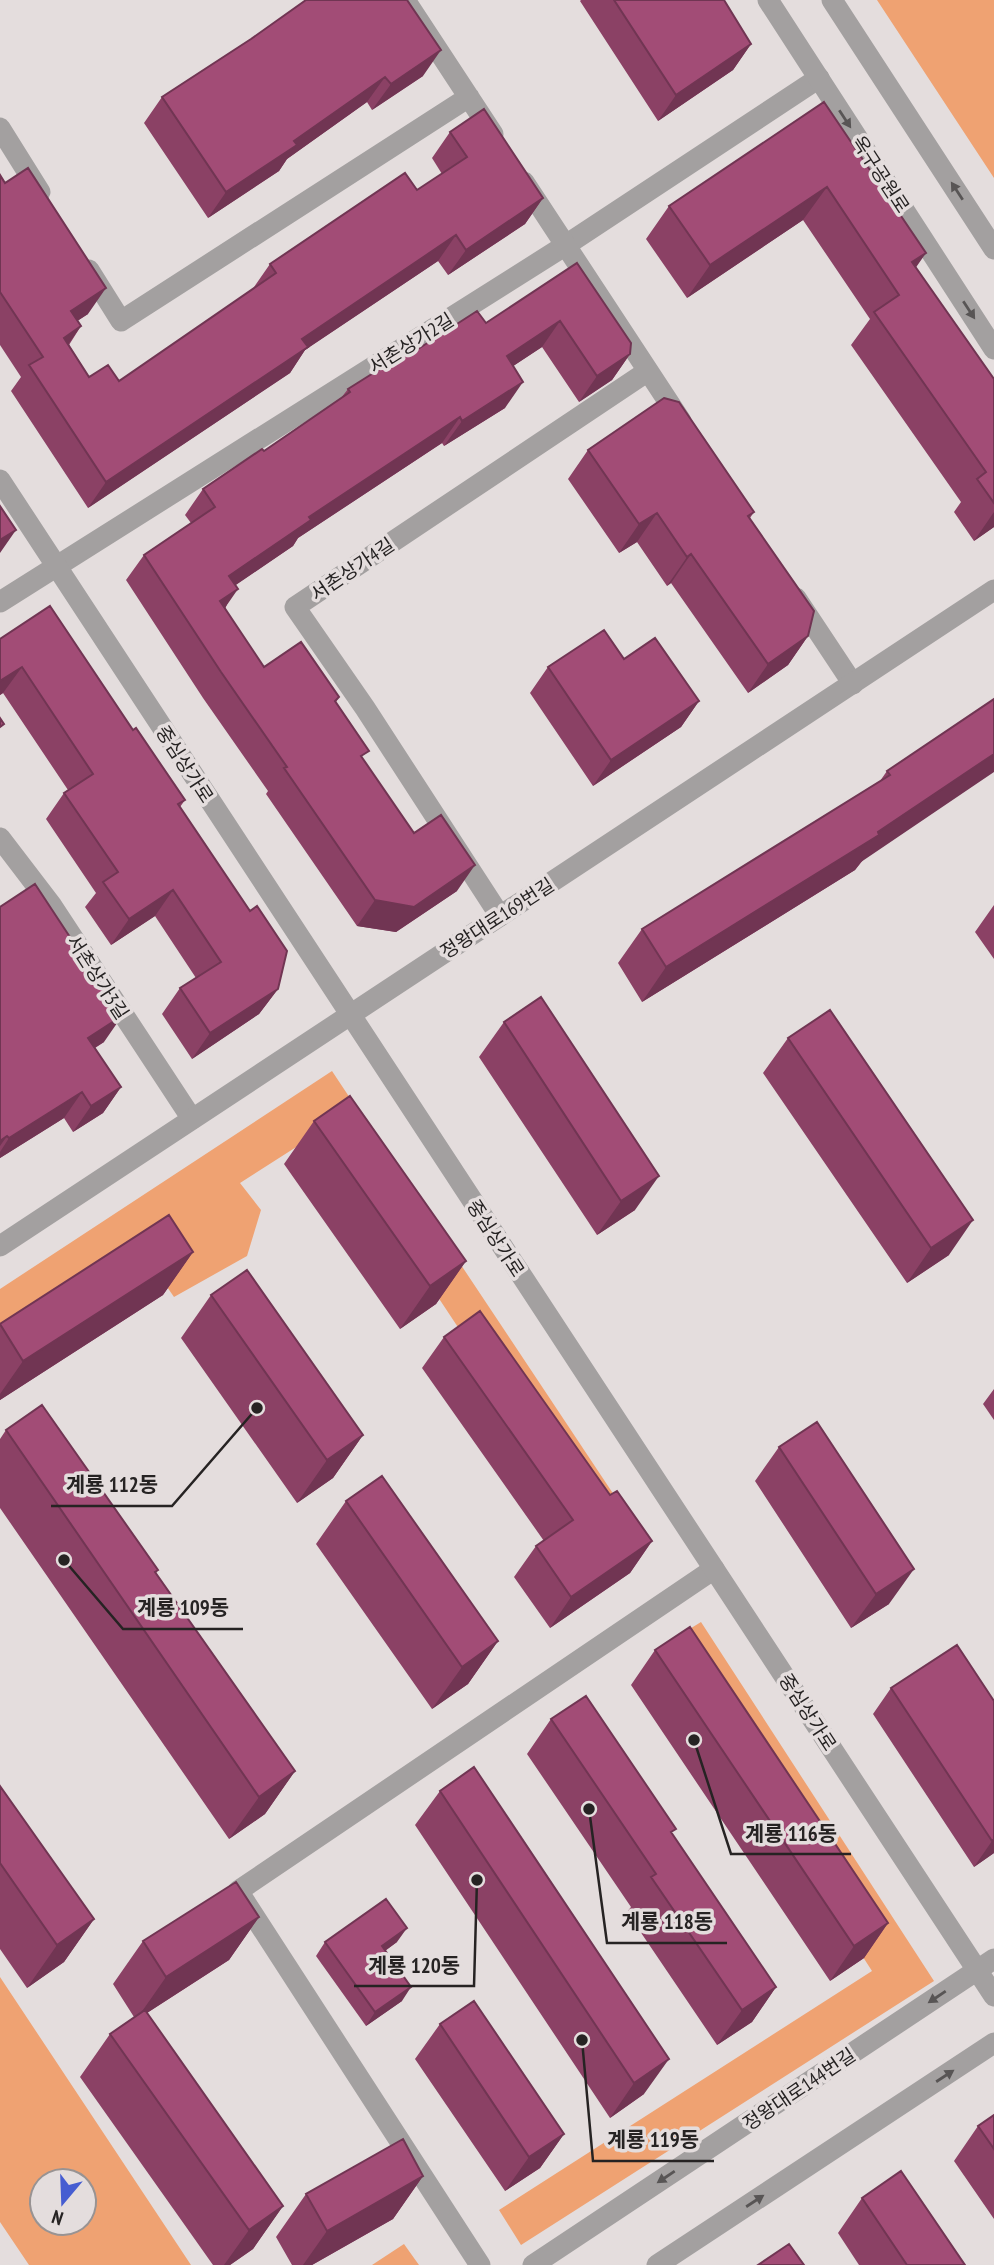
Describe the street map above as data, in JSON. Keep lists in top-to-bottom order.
{
  "streets": {
    "street": [
      "옥구공원로",
      "서촌상가2길",
      "서촌상가4길",
      "중심상가로",
      "정왕대로169번길",
      "서촌상가3길",
      "정왕대로144번길"
    ]
  },
  "crossings": [
    ["옥구공원로", "서촌상가2길"],
    ["서촌상가2길", "중심상가로"],
    ["서촌상가4길", "정왕대로169번길"],
    ["중심상가로", "정왕대로169번길"],
    ["중심상가로", "정왕대로144번길"],
    ["정왕대로169번길", "서촌상가3길"]
  ],
  "places": [
    "계룡 112동",
    "계룡 109동",
    "계룡 116동",
    "계룡 118동",
    "계룡 120동",
    "계룡 119동"
  ],
  "north": "bottom"
}
